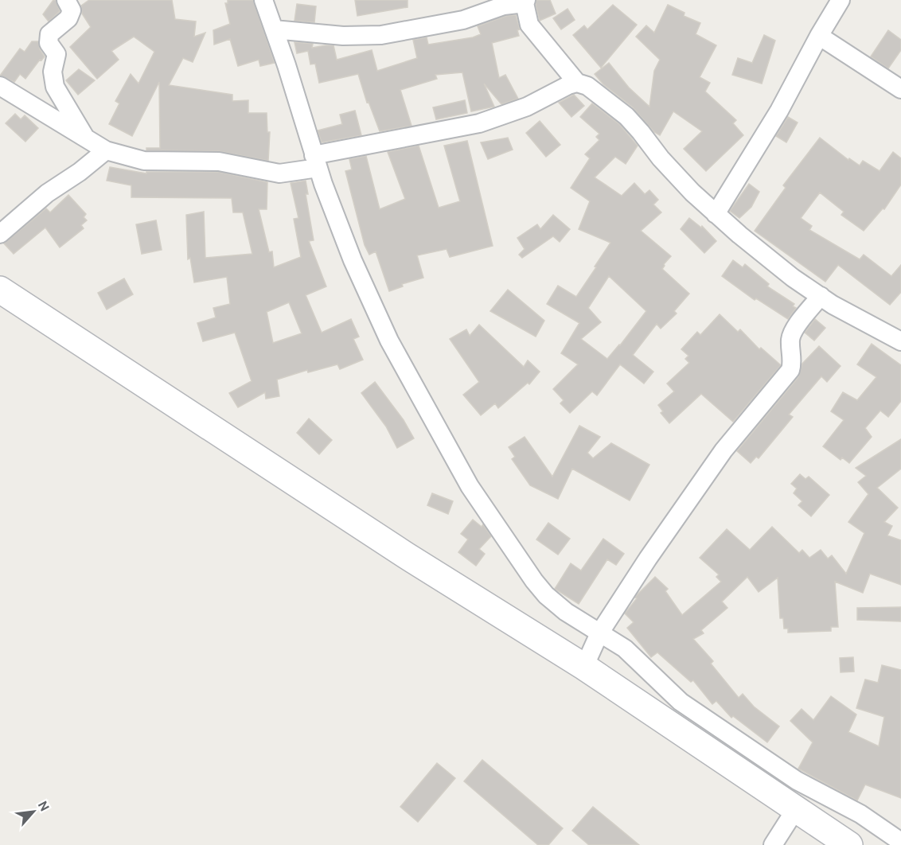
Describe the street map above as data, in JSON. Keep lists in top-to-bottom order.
{
  "north": "top right"
}
